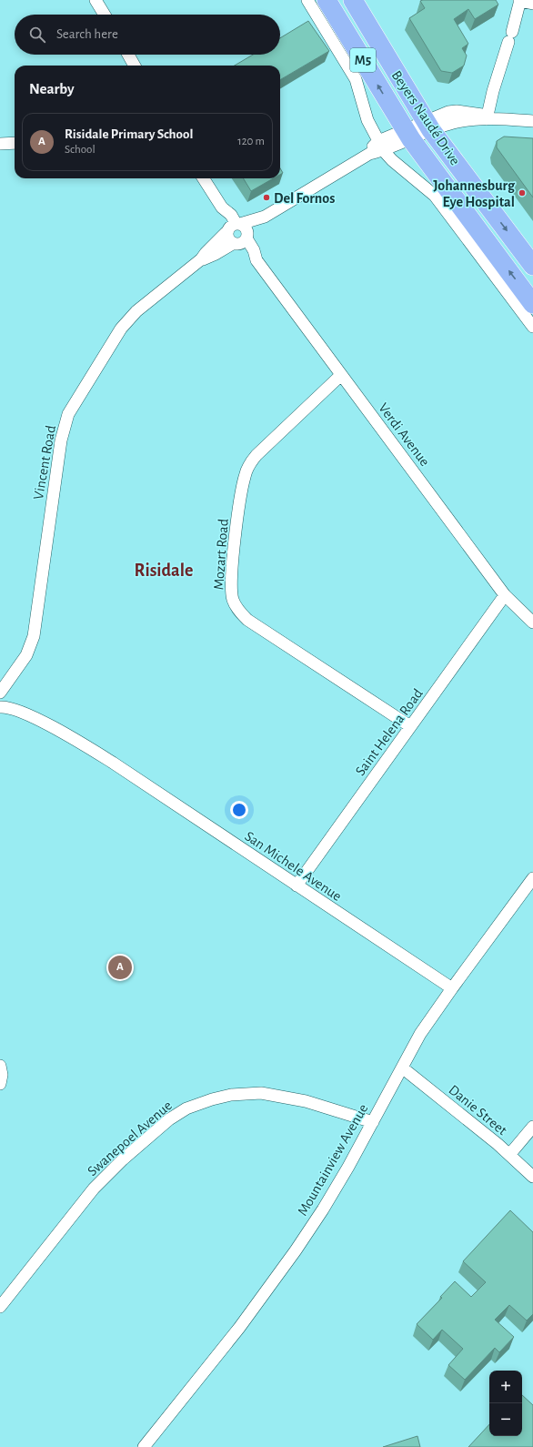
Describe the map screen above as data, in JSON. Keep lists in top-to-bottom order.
{
  "streets": {
    "main road": ["M5", "Beyers Naudé Drive"],
    "street": [
      "Verdi Avenue",
      "Vincent Road",
      "Mozart Road",
      "Saint Helena Road",
      "San Michele Avenue",
      "Danie Street",
      "Swanepoel Avenue",
      "Mountainview Avenue"
    ]
  },
  "crossings": [
    ["Verdi Avenue", "Vincent Road"],
    ["Verdi Avenue", "Mozart Road"],
    ["Verdi Avenue", "Saint Helena Road"],
    ["Mozart Road", "Saint Helena Road"],
    ["Saint Helena Road", "San Michele Avenue"],
    ["San Michele Avenue", "Mountainview Avenue"],
    ["Danie Street", "Mountainview Avenue"],
    ["Swanepoel Avenue", "Mountainview Avenue"]
  ],
  "districts": ["Risidale"],
  "places": ["Johannesburg Eye Hospital", "Del Fornos"],
  "page": {
    "search": "Search here",
    "heading": "Nearby",
    "list": [
      {
        "mark": "A",
        "name": "Risidale Primary School",
        "note": "School",
        "value": "120 m"
      }
    ],
    "pins": "A",
    "map_buttons": ["+", "−"]
  }
}
